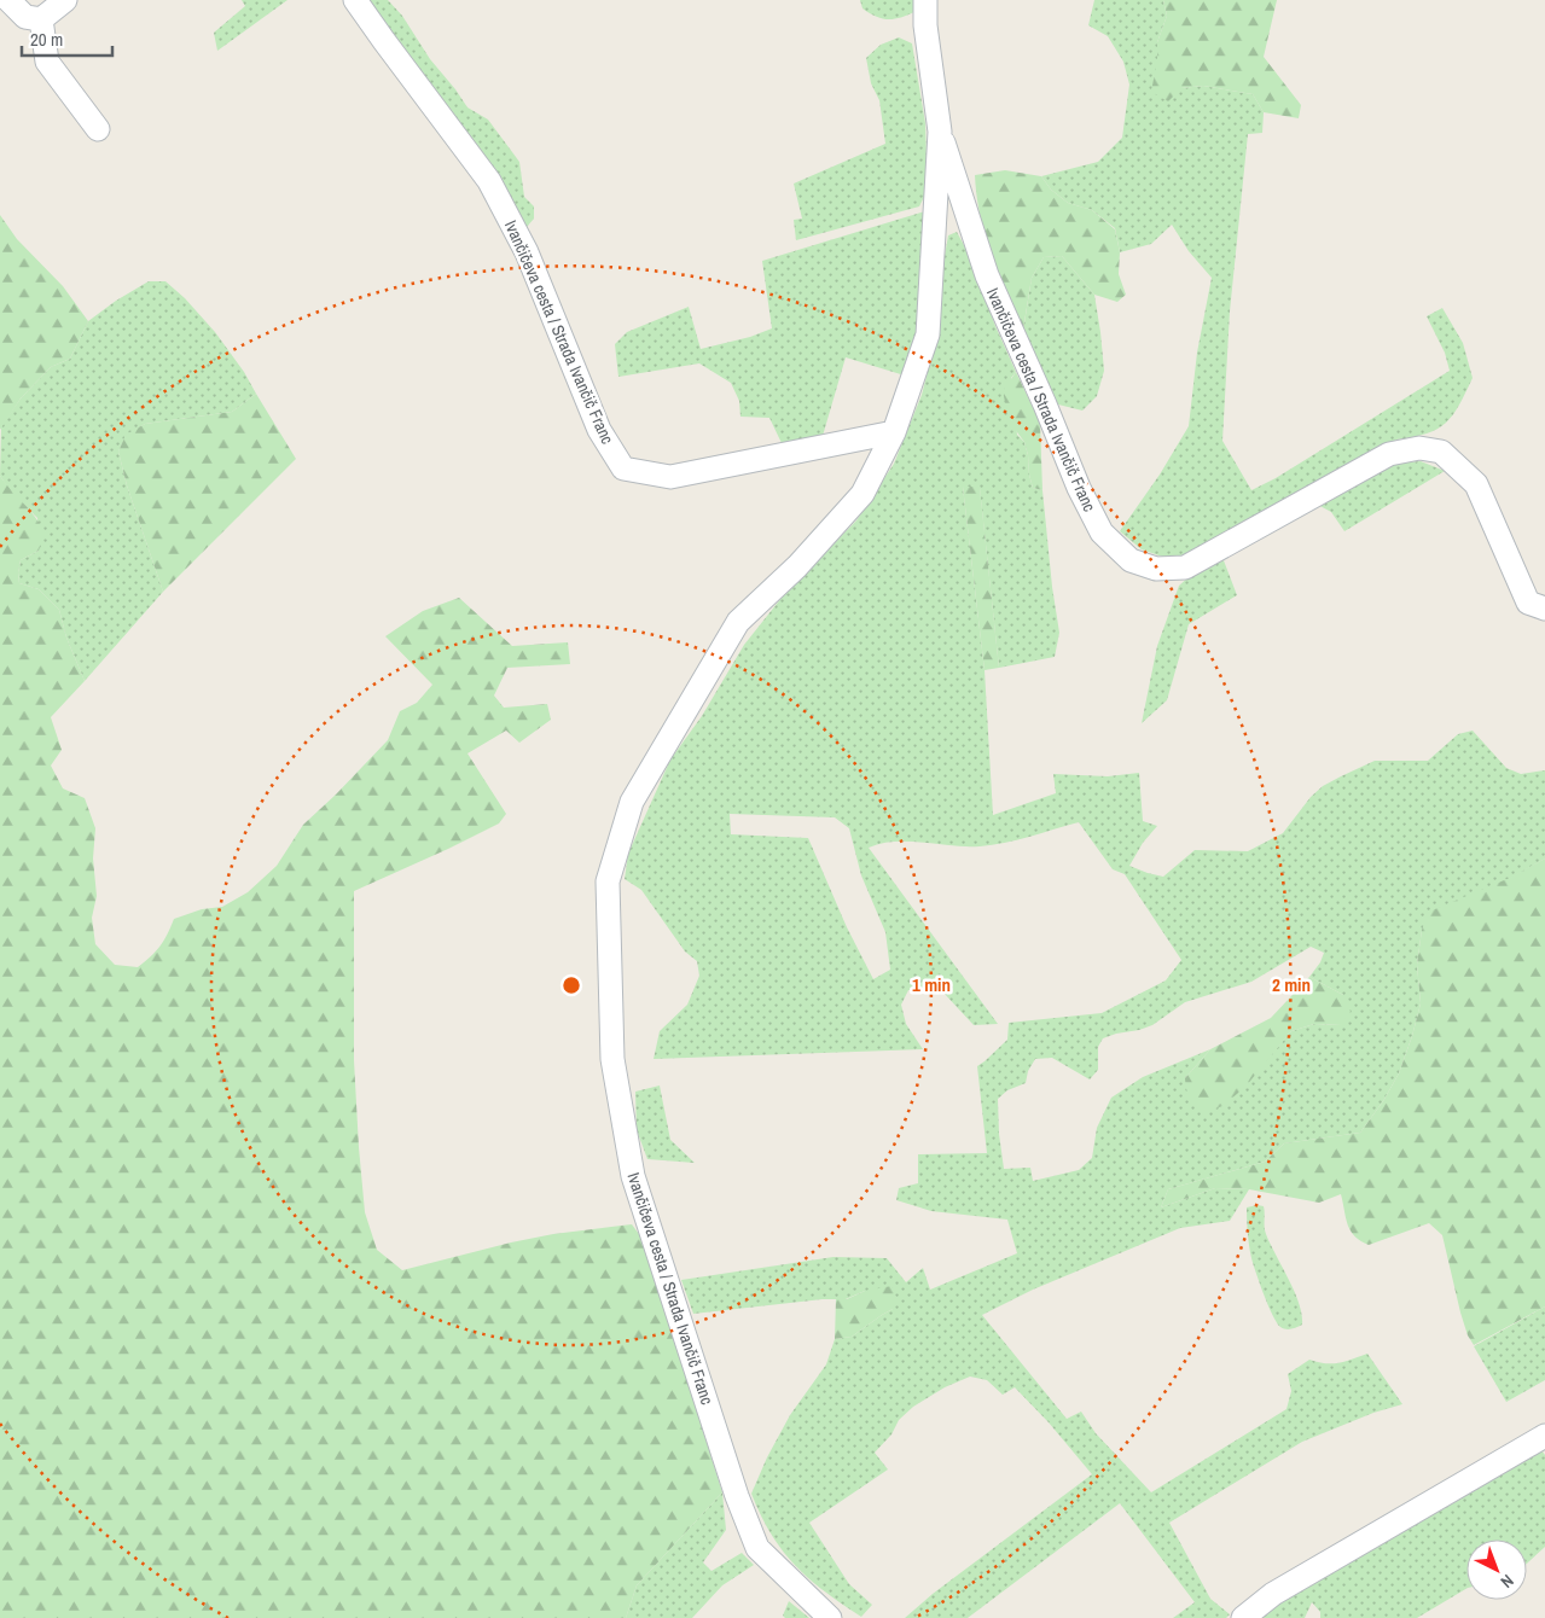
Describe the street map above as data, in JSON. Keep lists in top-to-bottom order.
{
  "streets": {
    "street": ["Ivančičeva cesta / Strada Ivančič Franc"]
  },
  "scale_bar": "20 m",
  "north": "bottom right",
  "rings": ["1 min", "2 min"]
}
